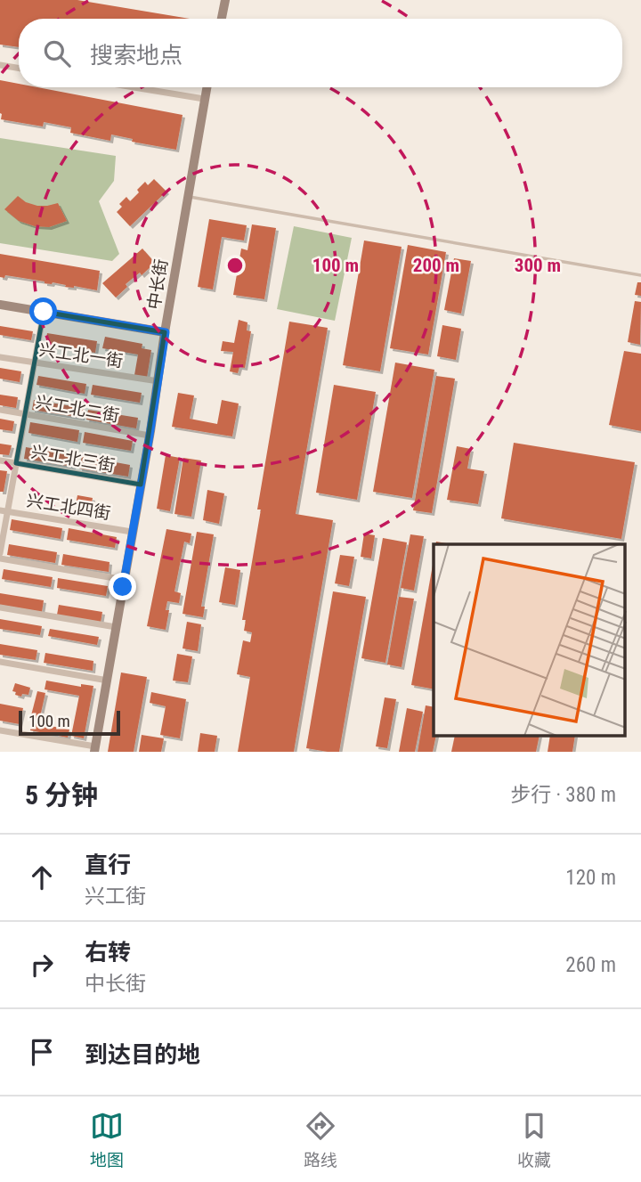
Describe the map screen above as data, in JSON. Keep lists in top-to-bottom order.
{
  "streets": {
    "street": [
      "中长街",
      "兴工北一街",
      "兴工北二街",
      "兴工北三街",
      "兴工北四街"
    ]
  },
  "crossings": [
    ["中长街", "兴工北一街"],
    ["中长街", "兴工北二街"],
    ["中长街", "兴工北三街"],
    ["中长街", "兴工北四街"]
  ],
  "scale_bar": "100 m",
  "page": {
    "search": "搜索地点",
    "scale": "100 m",
    "heading": ["5 分钟", "步行 · 380 m"],
    "list": [
      ["直行", "兴工街", "120 m"],
      ["右转", "中长街", "260 m"],
      "到达目的地"
    ],
    "nav": ["地图", "路线", "收藏"]
  },
  "rings": ["100 m", "200 m", "300 m"]
}
